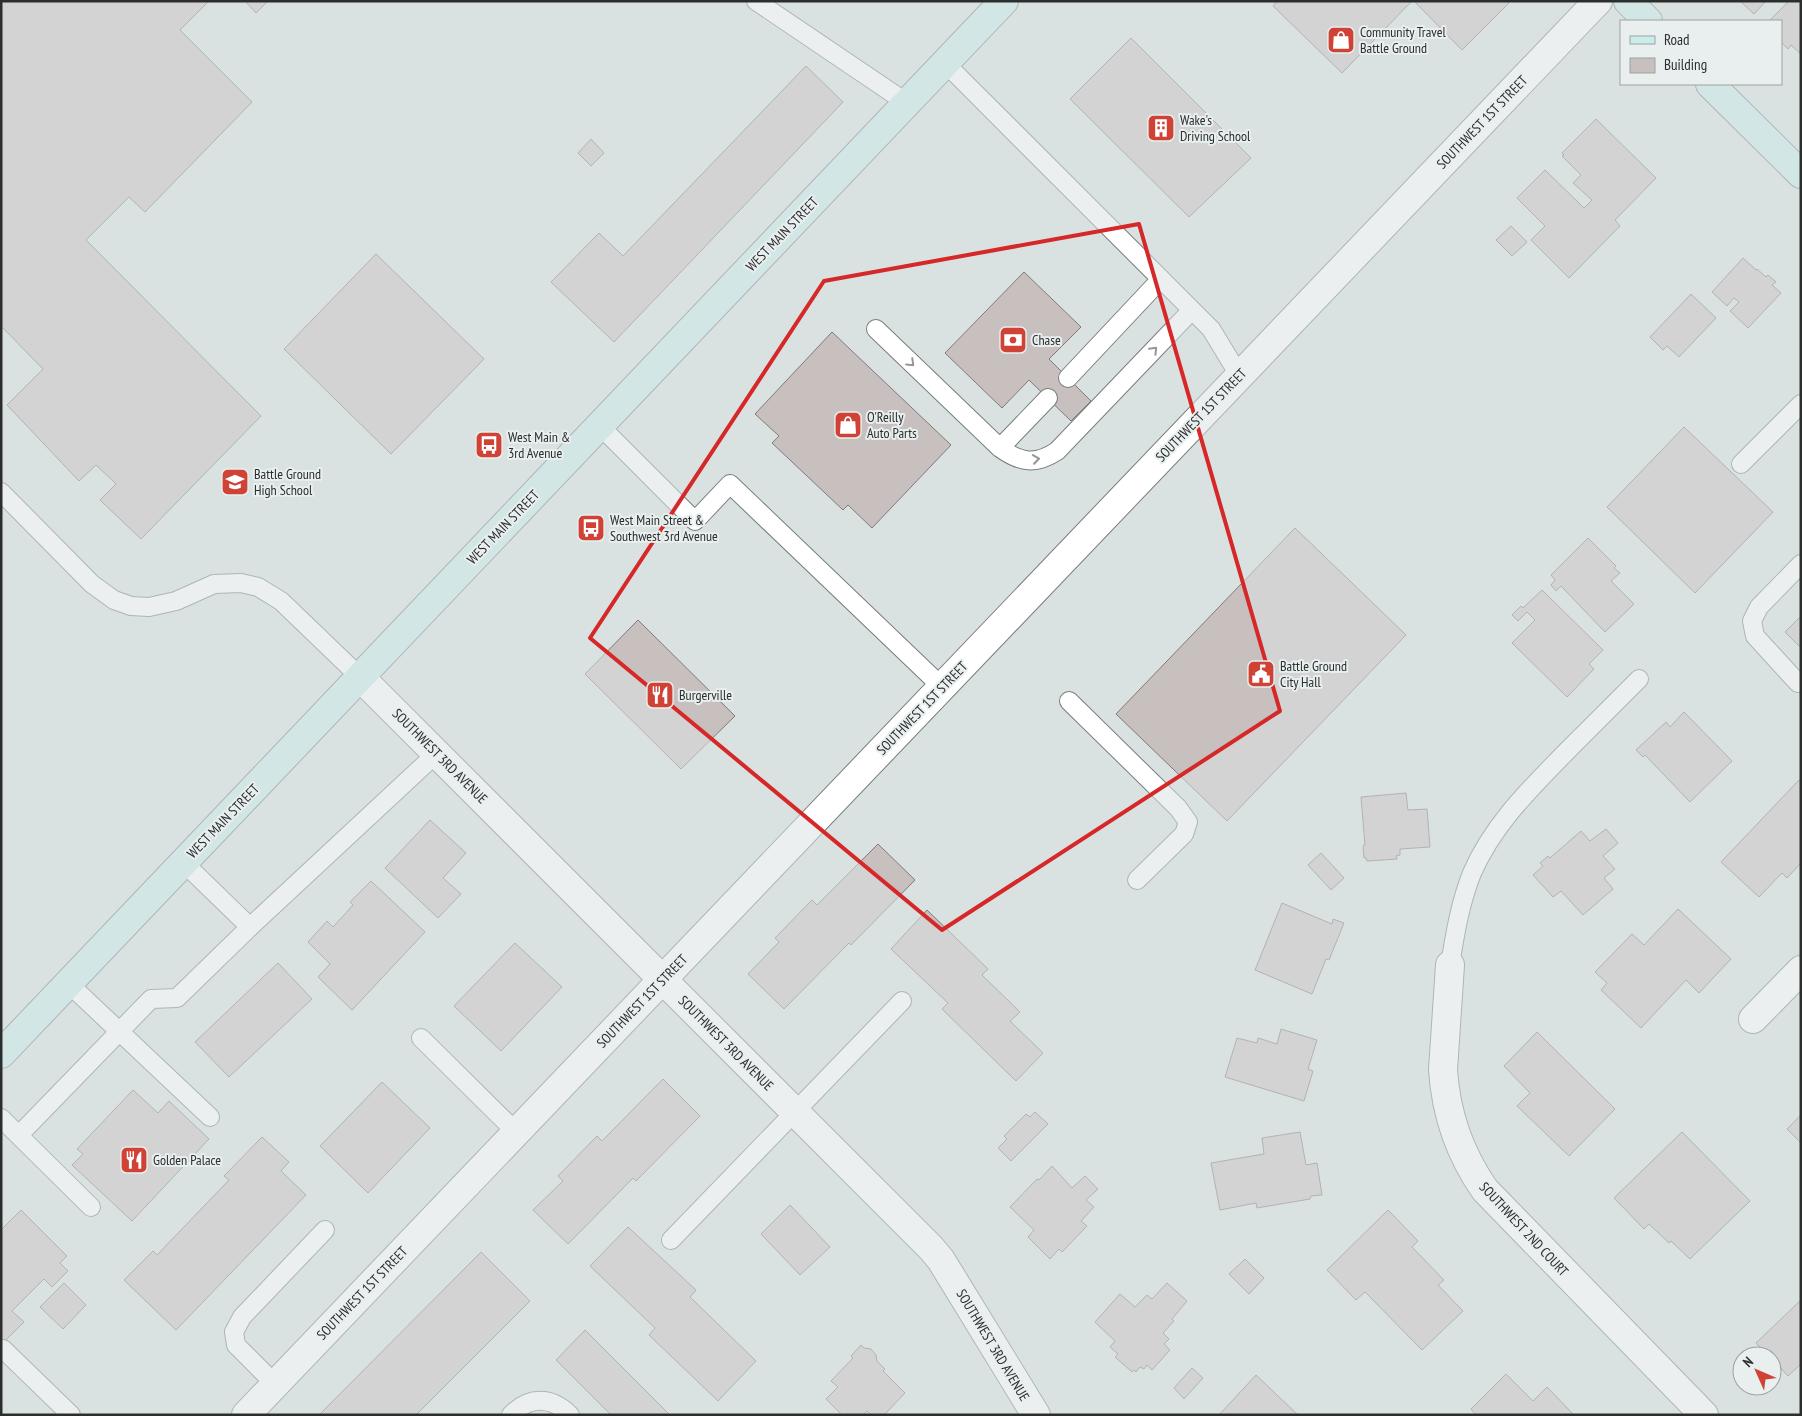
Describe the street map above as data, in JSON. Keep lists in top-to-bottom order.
{
  "streets": {
    "main road": ["WEST MAIN STREET"],
    "street": ["SOUTHWEST 1ST STREET", "SOUTHWEST 3RD AVENUE", "SOUTHWEST 2ND COURT"]
  },
  "crossings": [
    ["SOUTHWEST 1ST STREET", "SOUTHWEST 3RD AVENUE"],
    ["WEST MAIN STREET", "SOUTHWEST 3RD AVENUE"]
  ],
  "places": {
    "shop": ["Community Travel Battle Ground", "O'Reilly Auto Parts"],
    "building": ["Wake's Driving School"],
    "bank": ["Chase"],
    "bus stop": ["West Main & 3rd Avenue", "West Main Street & Southwest 3rd Avenue"],
    "school or university": ["Battle Ground High School"],
    "public building": ["Battle Ground City Hall"],
    "restaurant": ["Burgerville", "Golden Palace"]
  },
  "legend": ["Road", "Building"],
  "north": "top left"
}
